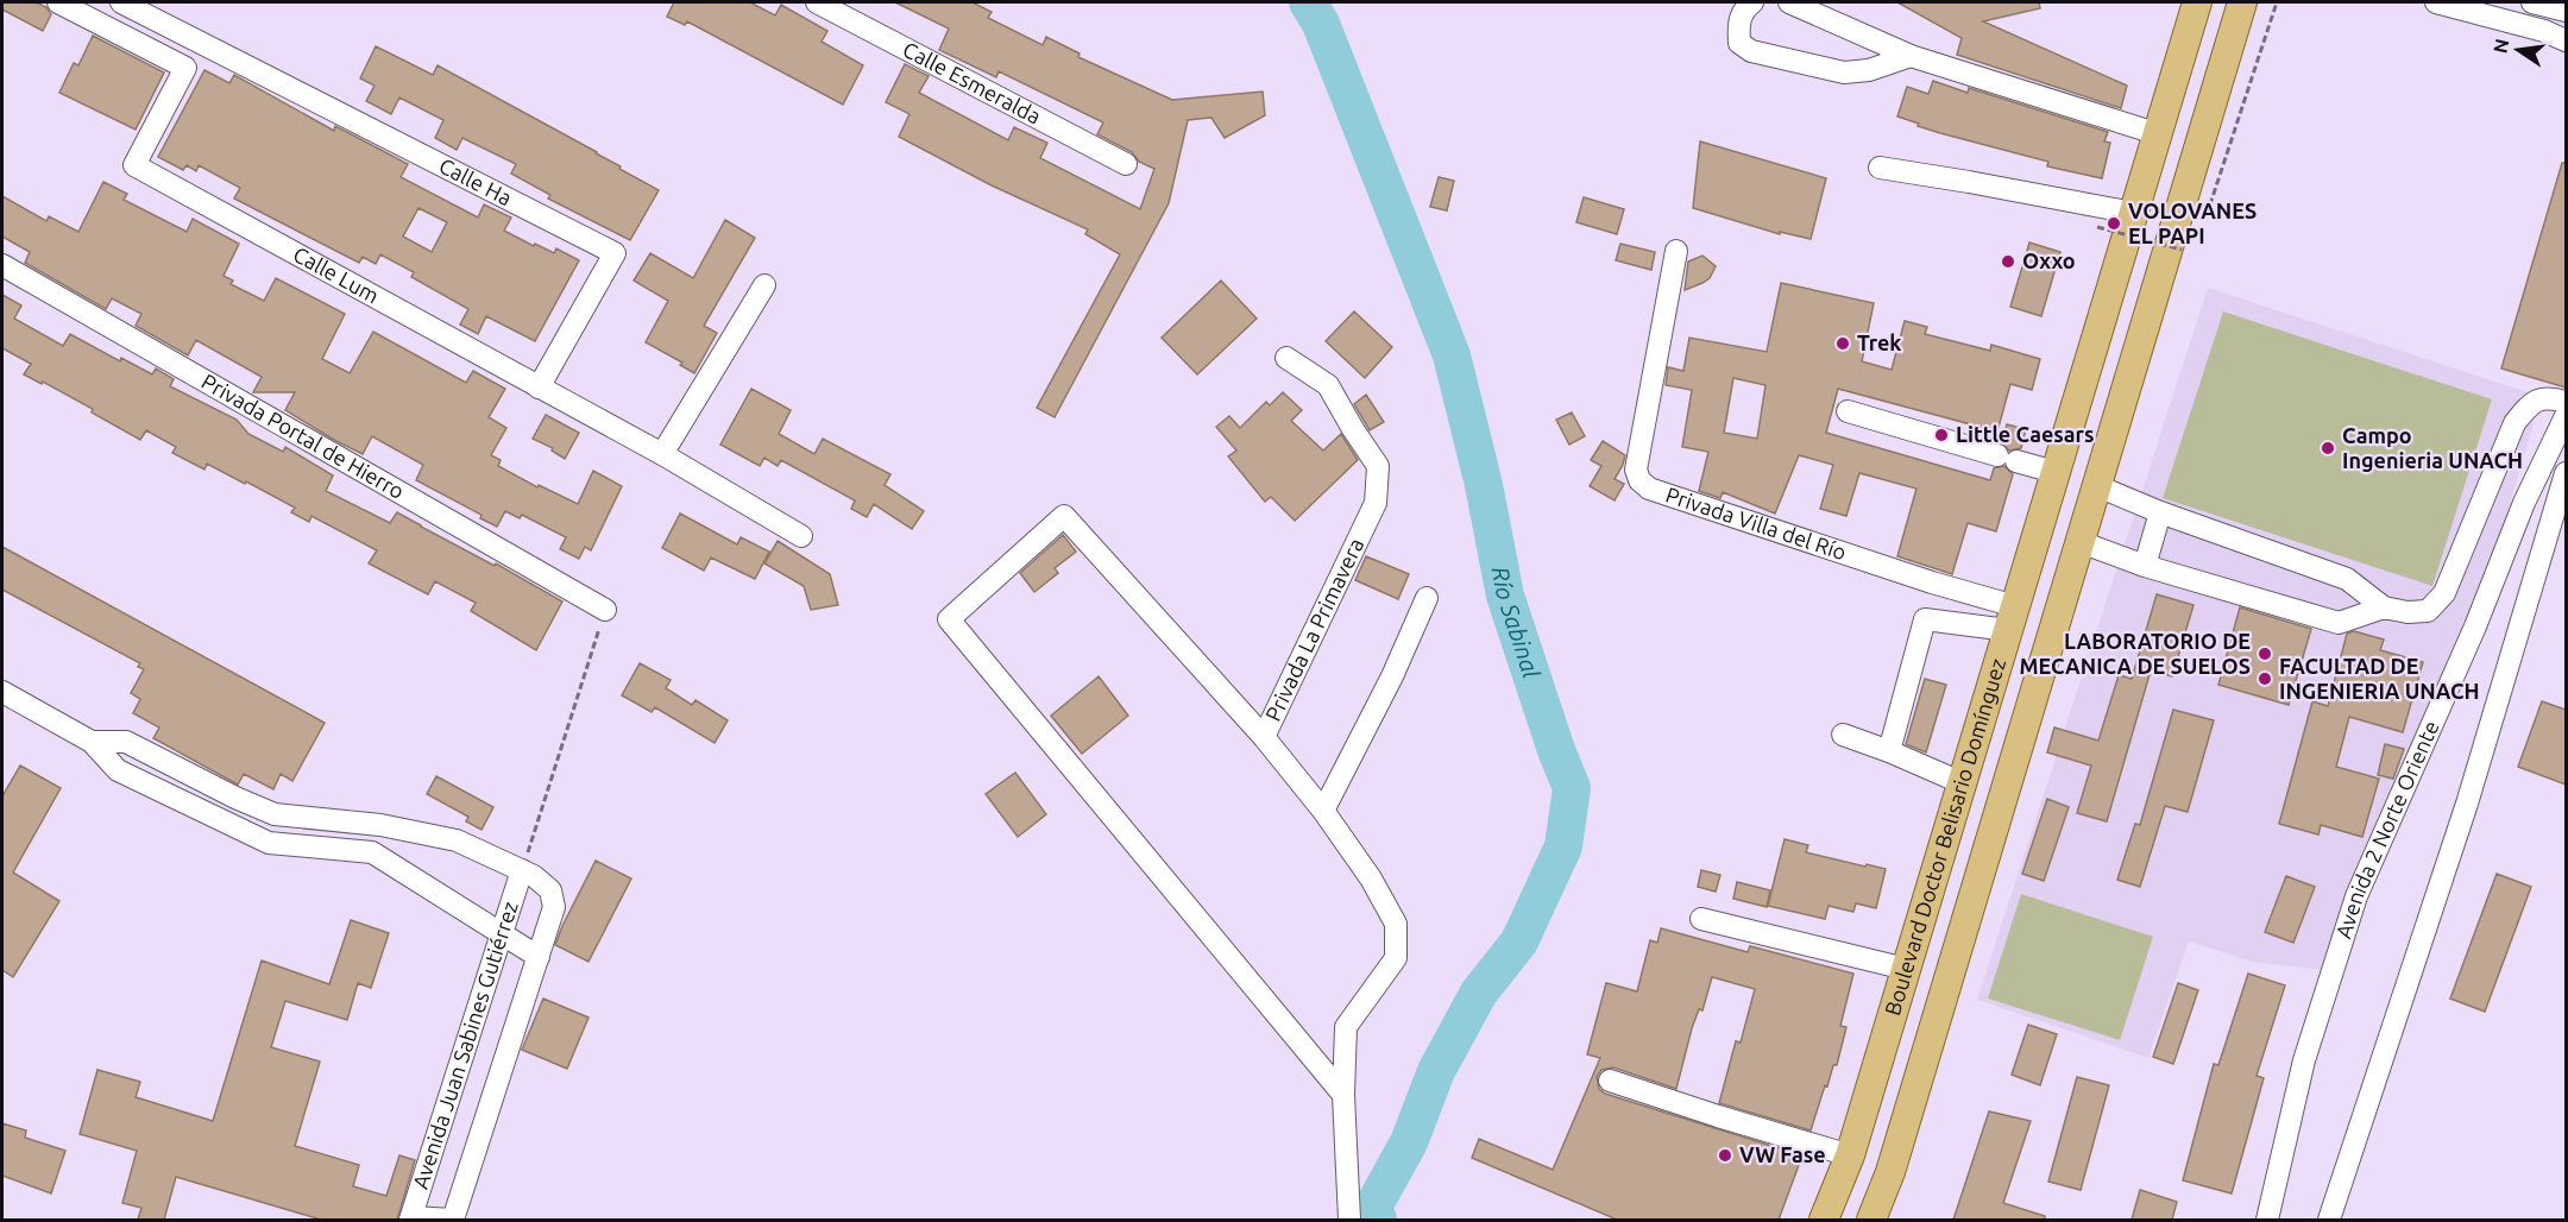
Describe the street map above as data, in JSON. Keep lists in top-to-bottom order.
{
  "streets": {
    "main road": ["Boulevard Doctor Belisario Domínguez"],
    "street": [
      "Calle Esmeralda",
      "Calle Ha",
      "Calle Lum",
      "Privada Portal de Hierro",
      "Privada Villa del Río",
      "Privada La Primavera",
      "Avenida 2 Norte Oriente",
      "Avenida Juan Sabines Gutiérrez"
    ]
  },
  "crossings": [
    ["Calle Ha", "Calle Lum"],
    ["Privada Villa del Río", "Boulevard Doctor Belisario Domínguez"]
  ],
  "water": ["Río Sabinal"],
  "places": [
    "VOLOVANES EL PAPI",
    "Oxxo",
    "Trek",
    "Little Caesars",
    "Campo Ingenieria UNACH",
    "LABORATORIO DE MECANICA DE SUELOS",
    "FACULTAD DE INGENIERIA UNACH",
    "VW Fase"
  ],
  "north": "left"
}
